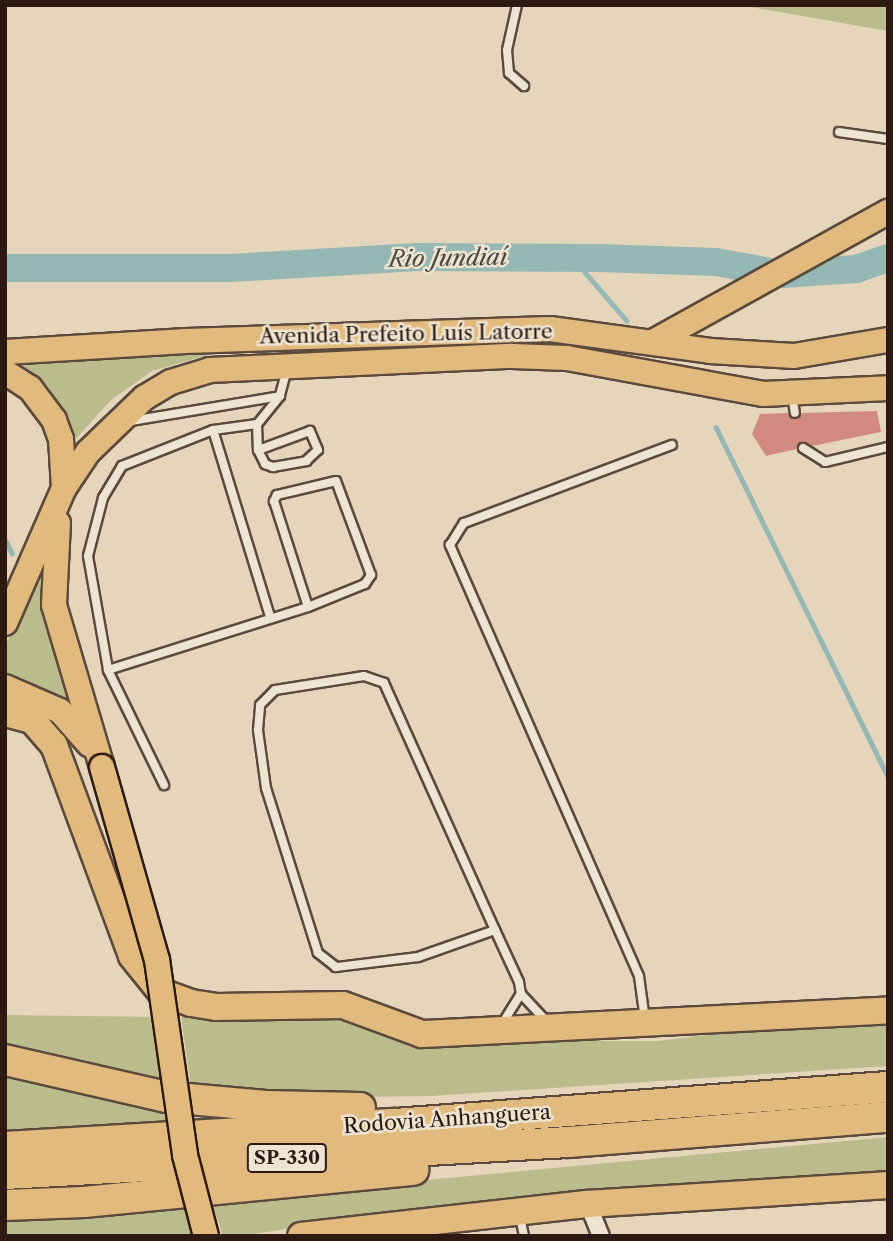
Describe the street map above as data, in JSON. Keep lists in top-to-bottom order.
{
  "streets": {
    "highway": ["Rodovia Anhanguera", "SP-330"],
    "main road": ["Avenida Prefeito Luís Latorre"]
  },
  "water": ["Rio Jundiaí"]
}
